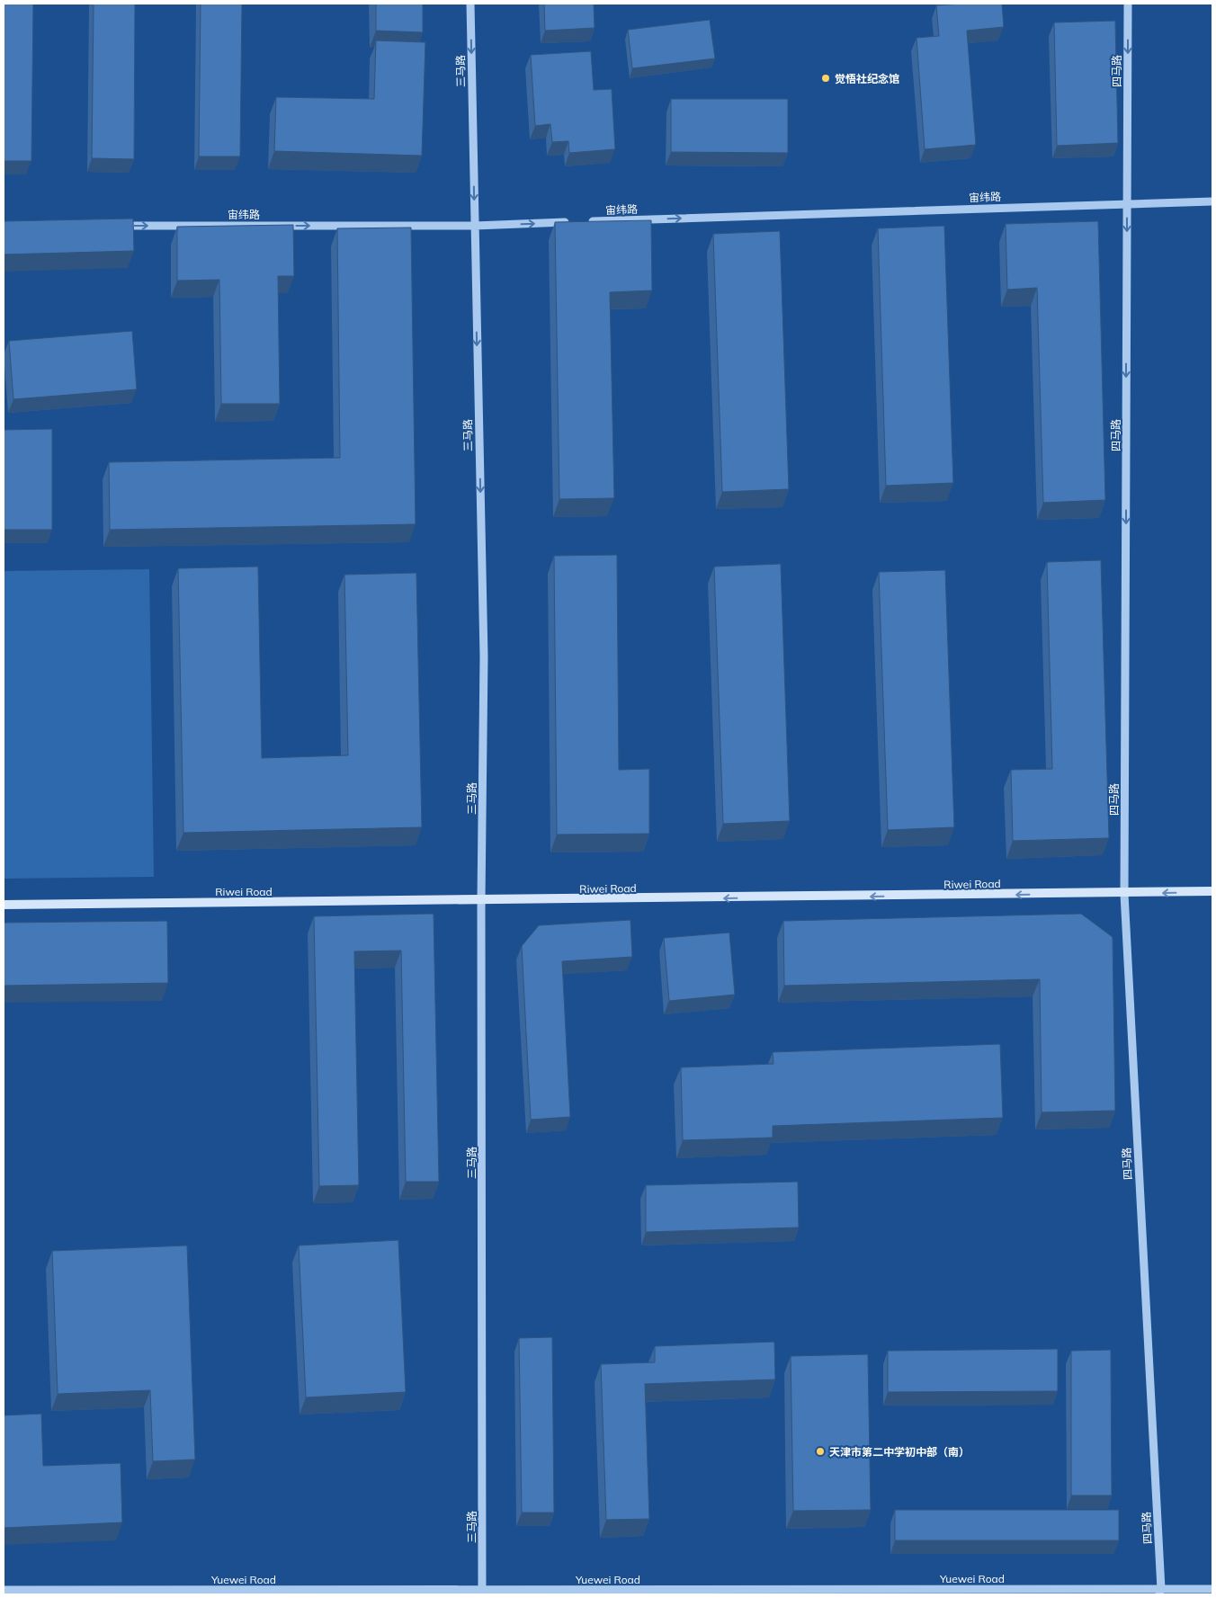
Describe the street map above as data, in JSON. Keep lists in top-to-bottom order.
{
  "streets": {
    "main road": ["Riwei Road"],
    "street": [
      "三马路",
      "四马路",
      "宙纬路",
      "Yuewei Road"
    ]
  },
  "crossings": [
    ["三马路", "宙纬路"],
    ["三马路", "Riwei Road"],
    ["三马路", "Yuewei Road"],
    ["四马路", "宙纬路"],
    ["四马路", "Riwei Road"],
    ["四马路", "Yuewei Road"]
  ],
  "one_way": [
    "三马路",
    "四马路",
    "宙纬路",
    "Riwei Road"
  ],
  "places": ["觉悟社纪念馆", "天津市第二中学初中部（南）"]
}
